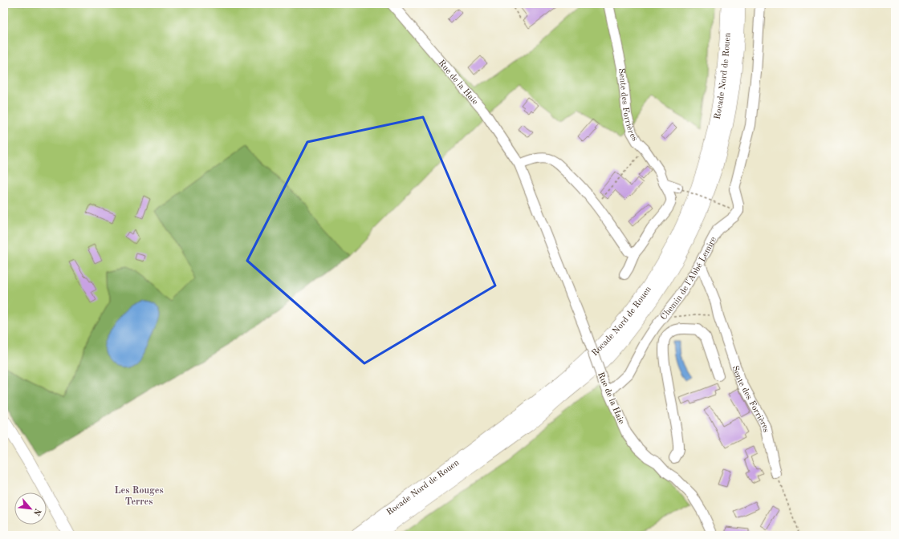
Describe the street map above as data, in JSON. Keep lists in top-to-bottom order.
{
  "streets": {
    "highway": ["Rocade Nord de Rouen"],
    "street": ["Rue de la Haie", "Sente des Forrières", "Chemin de l'Abbé Lemire"]
  },
  "crossings": [
    ["Rue de la Haie", "Chemin de l'Abbé Lemire"],
    ["Sente des Forrières", "Chemin de l'Abbé Lemire"]
  ],
  "districts": ["Les Rouges Terres"],
  "north": "bottom right"
}
